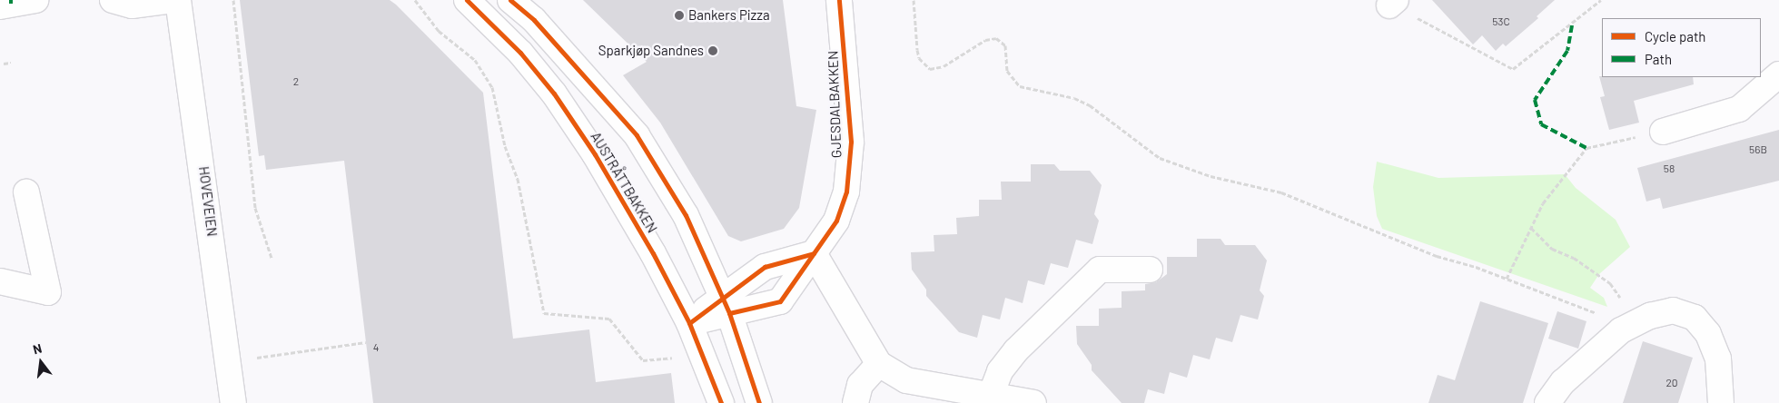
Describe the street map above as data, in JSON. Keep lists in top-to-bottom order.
{
  "streets": {
    "main road": ["GJESDALBAKKEN", "AUSTRÅTTBAKKEN", "HOVEVEIEN"]
  },
  "crossings": [
    ["GJESDALBAKKEN", "AUSTRÅTTBAKKEN"]
  ],
  "places": ["Bankers Pizza", "Sparkjøp Sandnes"],
  "house_numbers": [
    "53C",
    "2",
    "56B",
    "58",
    "4",
    "20"
  ],
  "legend": ["Cycle path", "Path"],
  "north": "top"
}
